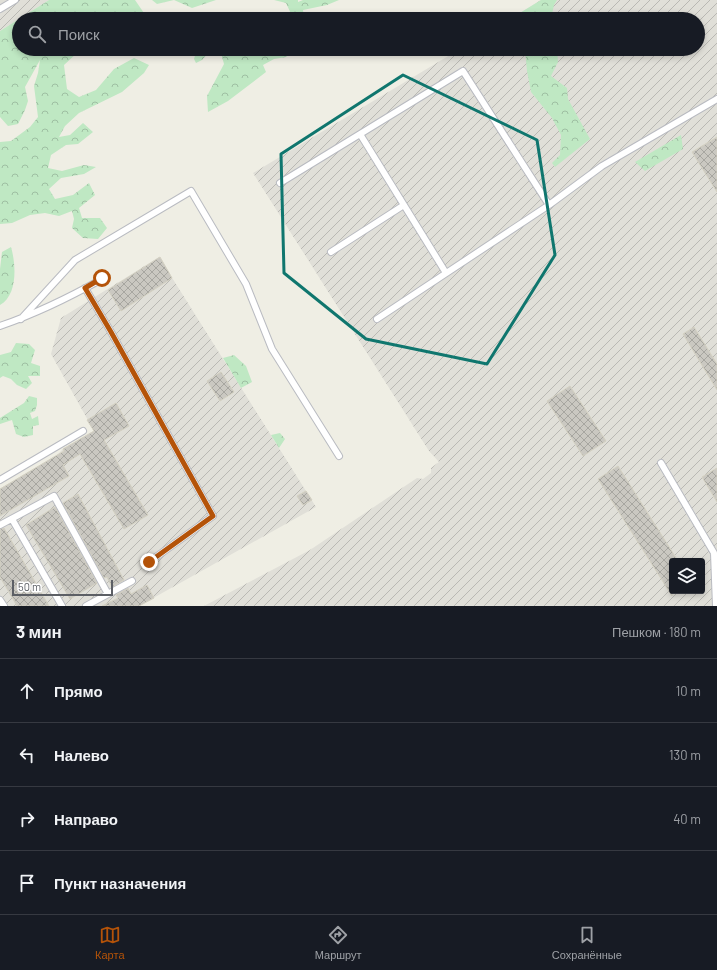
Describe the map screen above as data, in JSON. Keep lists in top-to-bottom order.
{
  "scale_bar": "50 m",
  "page": {
    "search": "Поиск",
    "scale": "50 m",
    "heading": ["3 мин", "Пешком · 180 m"],
    "list": [
      ["Прямо", "10 m"],
      ["Налево", "130 m"],
      ["Направо", "40 m"],
      "Пункт назначения"
    ],
    "nav": ["Карта", "Маршрут", "Сохранённые"]
  }
}
